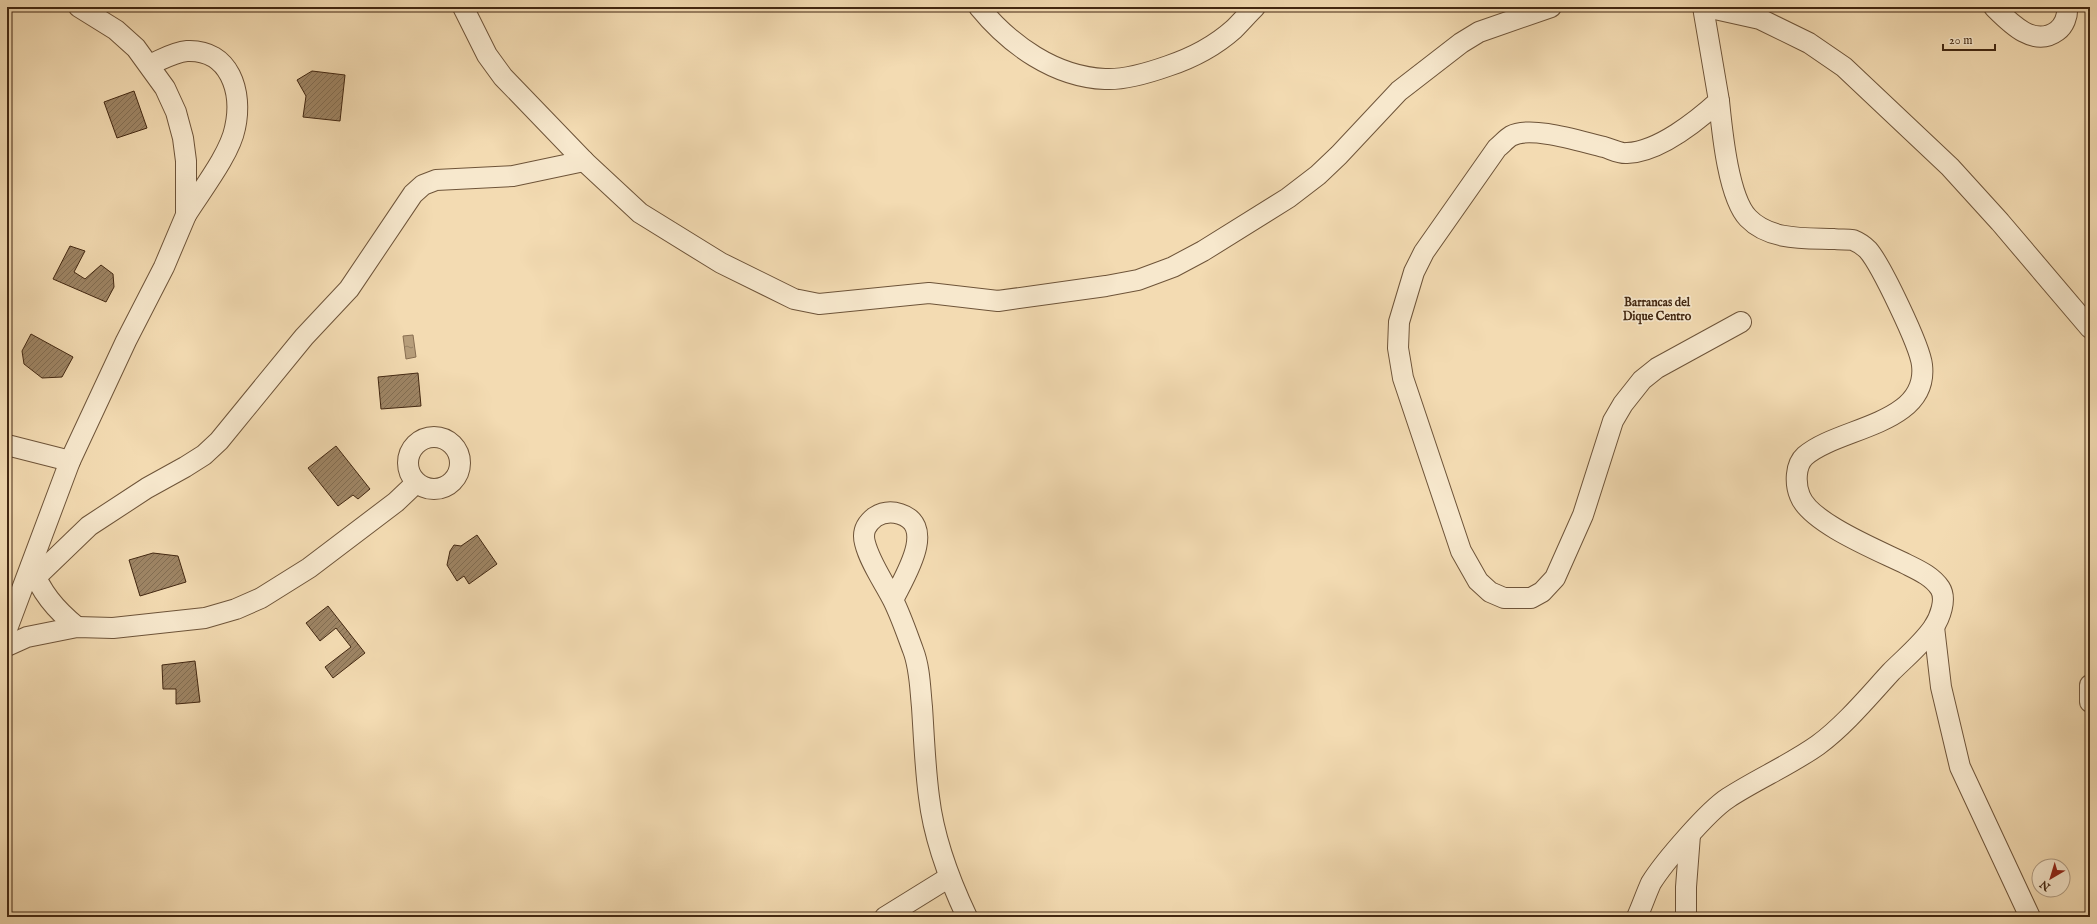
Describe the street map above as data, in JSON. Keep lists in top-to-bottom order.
{
  "districts": ["Barrancas del Dique Centro"],
  "scale_bar": "20 m",
  "north": "bottom left"
}
